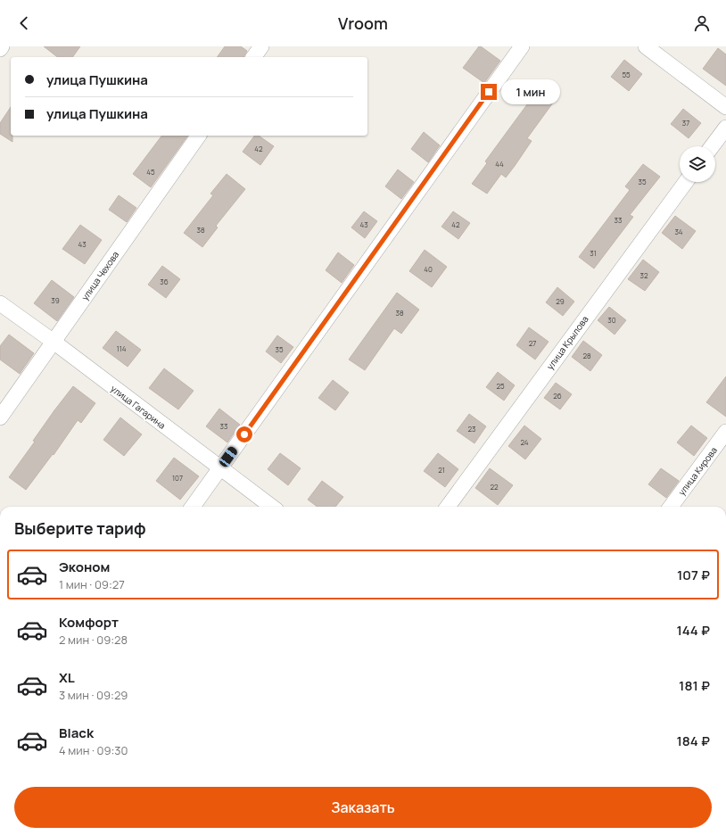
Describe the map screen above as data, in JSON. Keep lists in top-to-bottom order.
{
  "streets": {
    "street": [
      "улица Чехова",
      "улица Крылова",
      "улица Гагарина",
      "улица Кирова"
    ]
  },
  "crossings": [
    ["улица Чехова", "улица Гагарина"]
  ],
  "house_numbers": [
    "55",
    "37",
    "42",
    "44",
    "45",
    "35",
    "33",
    "43",
    "42",
    "38",
    "34",
    "43",
    "31",
    "40",
    "32",
    "36",
    "39",
    "29",
    "38",
    "30",
    "27",
    "114",
    "35",
    "28",
    "25",
    "26",
    "33",
    "23",
    "24",
    "21",
    "107",
    "22"
  ],
  "page": {
    "header": "Vroom",
    "banner": ["улица Пушкина", "улица Пушкина"],
    "bubble": "1 мин",
    "heading": "Выберите тариф",
    "list": [
      {
        "name": "Эконом",
        "note": "1 мин · 09:27",
        "value": "107 ₽"
      },
      {
        "name": "Комфорт",
        "note": "2 мин · 09:28",
        "value": "144 ₽"
      },
      {
        "name": "XL",
        "note": "3 мин · 09:29",
        "value": "181 ₽"
      },
      {
        "name": "Black",
        "note": "4 мин · 09:30",
        "value": "184 ₽"
      }
    ],
    "buttons": "Заказать"
  }
}
